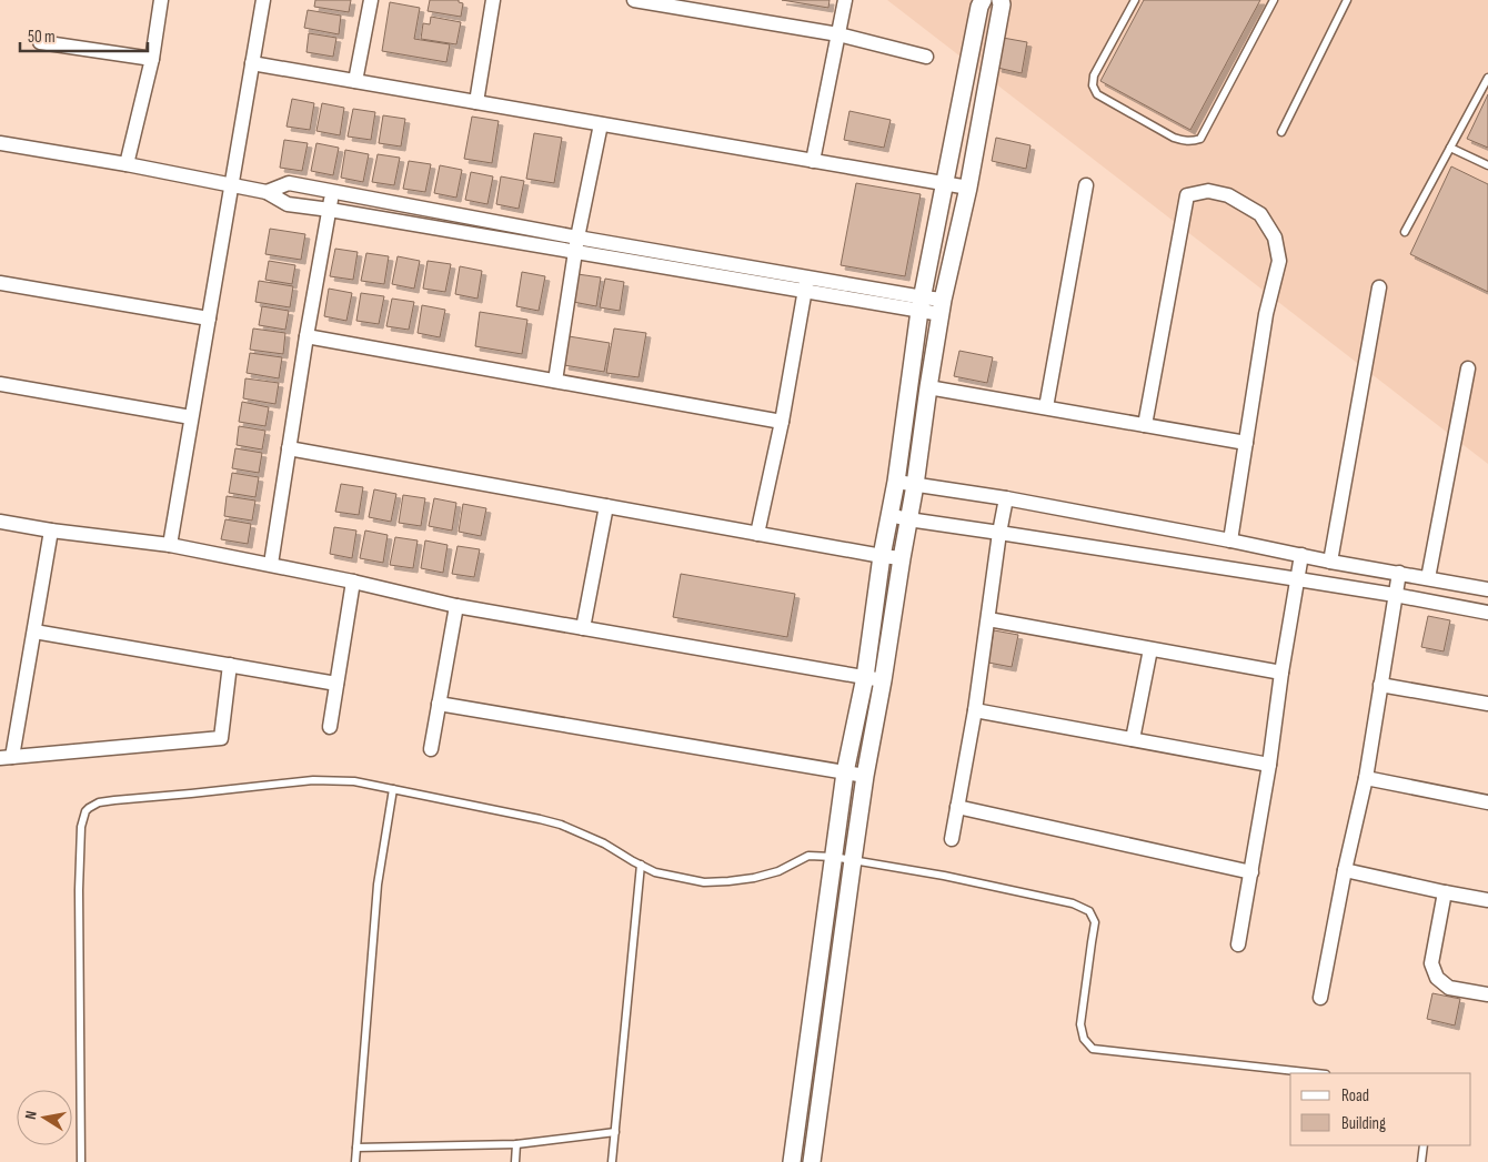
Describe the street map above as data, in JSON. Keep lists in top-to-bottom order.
{
  "legend": ["Road", "Building"],
  "scale_bar": "50 m",
  "north": "left"
}
